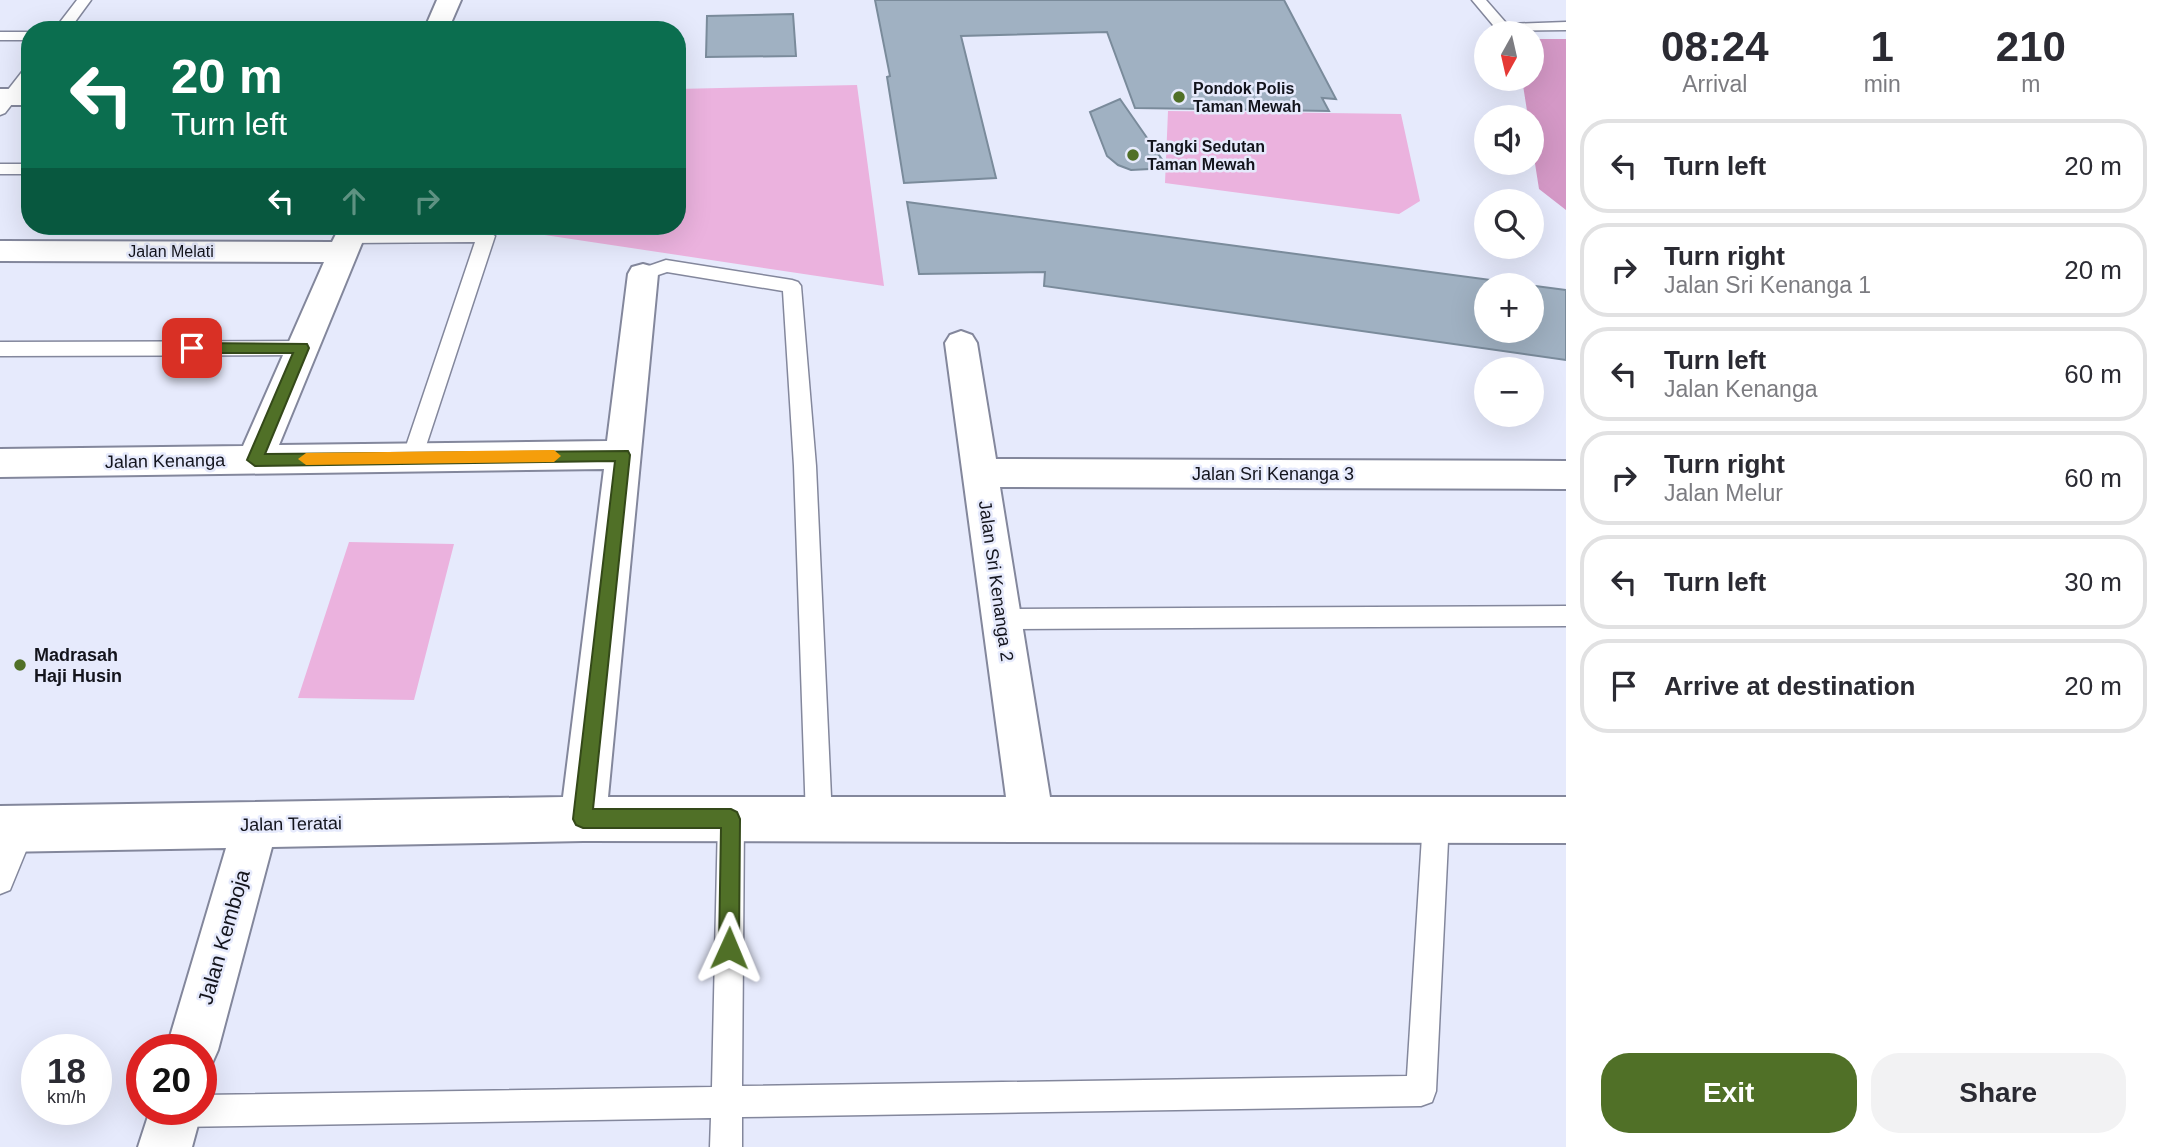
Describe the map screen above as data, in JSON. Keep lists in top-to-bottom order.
{
  "streets": {
    "street": [
      "Jalan Melati",
      "Jalan Kenanga",
      "Jalan Sri Kenanga 3",
      "Jalan Sri Kenanga 2",
      "Jalan Teratai",
      "Jalan Kemboja"
    ]
  },
  "crossings": [
    ["Jalan Sri Kenanga 3", "Jalan Sri Kenanga 2"],
    ["Jalan Sri Kenanga 2", "Jalan Teratai"],
    ["Jalan Teratai", "Jalan Kemboja"]
  ],
  "places": ["Pondok Polis Taman Mewah", "Tangki Sedutan Taman Mewah", "Madrasah Haji Husin"],
  "north": "bottom",
  "page": {
    "eta": [
      "08:24",
      "Arrival",
      "1",
      "min",
      "210",
      "m"
    ],
    "map_buttons": ["+", "−"],
    "turn": ["20 m", "Turn left"],
    "list": [
      {
        "name": "Turn left",
        "value": "20 m"
      },
      {
        "name": "Turn right",
        "note": "Jalan Sri Kenanga 1",
        "value": "20 m"
      },
      {
        "name": "Turn left",
        "note": "Jalan Kenanga",
        "value": "60 m"
      },
      {
        "name": "Turn right",
        "note": "Jalan Melur",
        "value": "60 m"
      },
      {
        "name": "Turn left",
        "value": "30 m"
      },
      {
        "name": "Arrive at destination",
        "value": "20 m"
      }
    ],
    "speed": "18 km/h",
    "limit": "20",
    "buttons": ["Exit", "Share"]
  }
}
